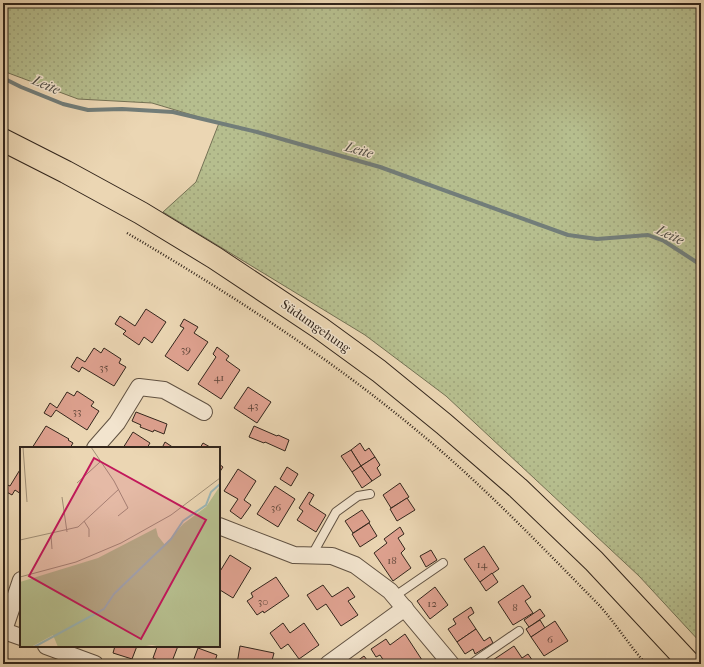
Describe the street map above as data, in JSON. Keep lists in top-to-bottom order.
{
  "streets": {
    "main road": ["Südumgehung"]
  },
  "water": ["Leite"],
  "house_numbers": [
    "39",
    "35",
    "41",
    "43",
    "33",
    "36",
    "18",
    "14",
    "30",
    "12",
    "8",
    "6"
  ]
}
